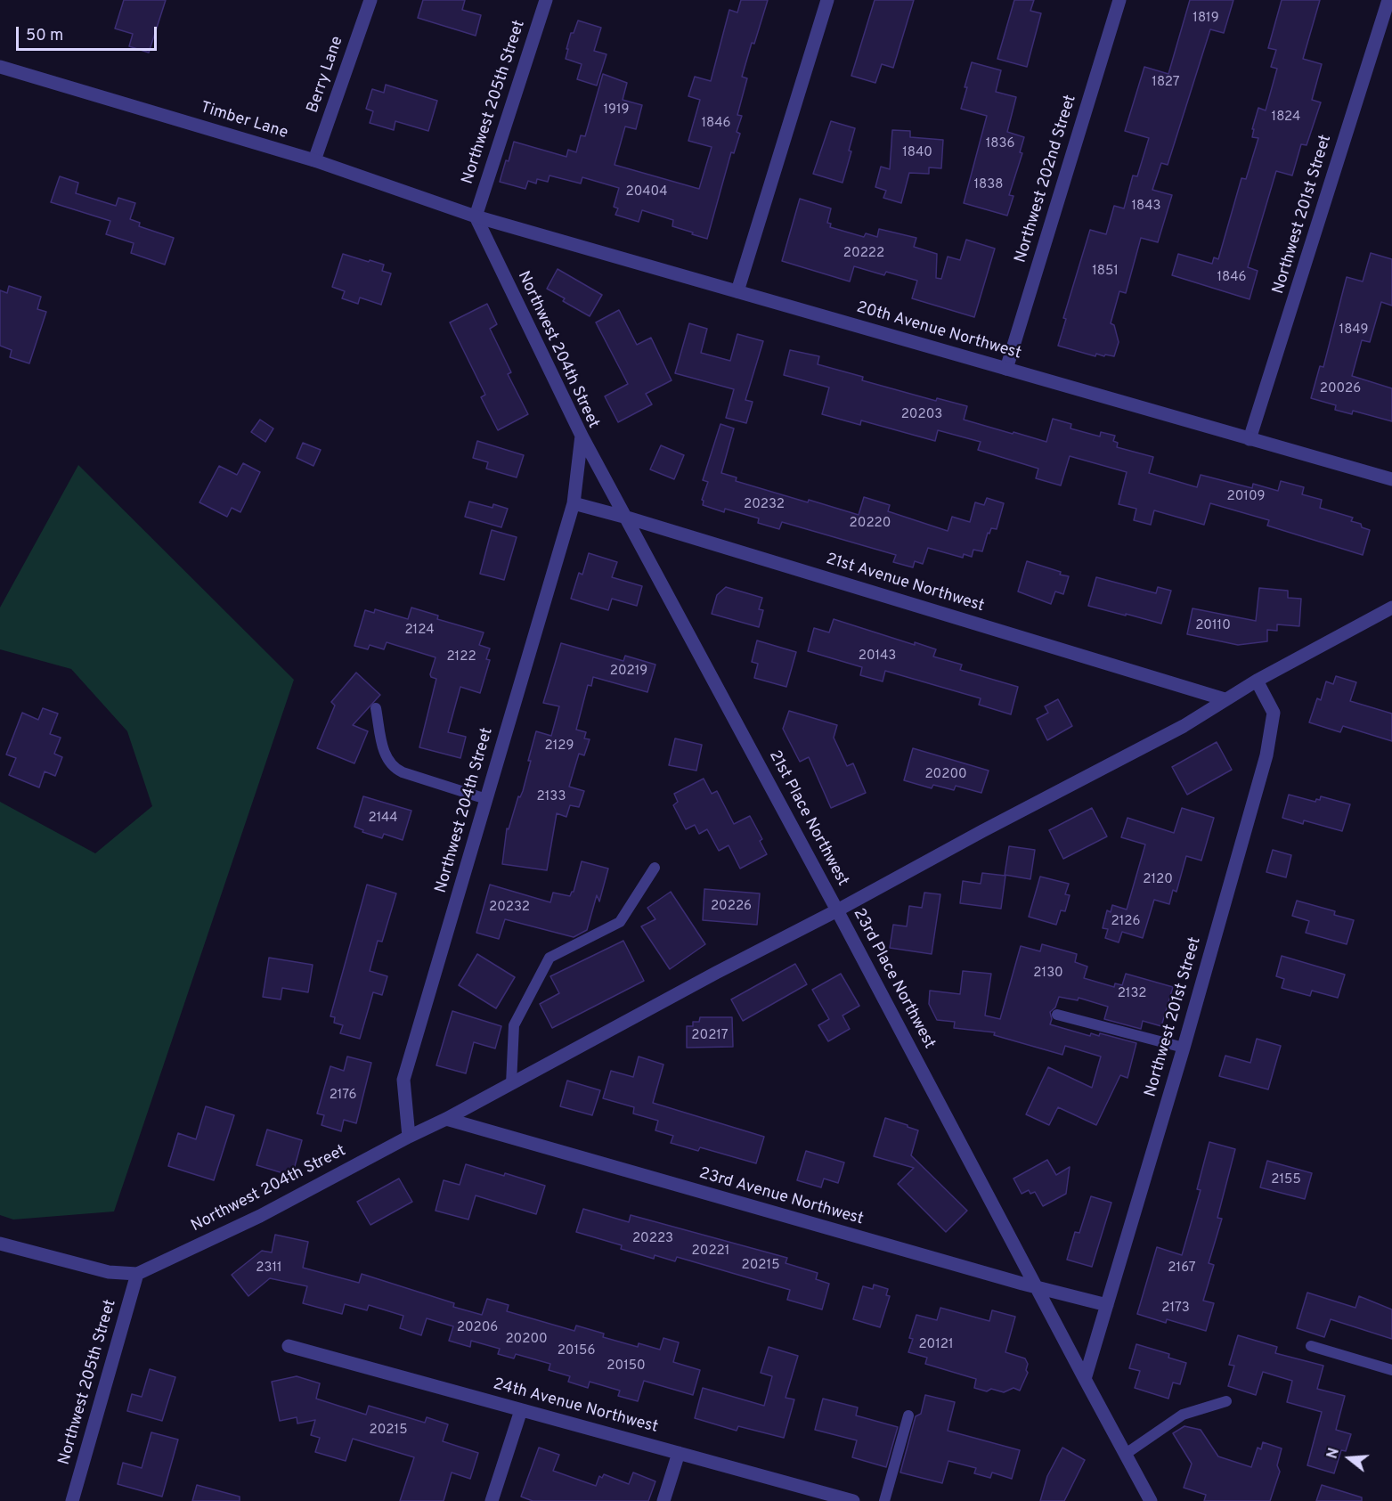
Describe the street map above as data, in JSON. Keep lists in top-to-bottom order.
{
  "streets": {
    "street": [
      "Berry Lane",
      "Northwest 205th Street",
      "Timber Lane",
      "Northwest 202nd Street",
      "Northwest 201st Street",
      "20th Avenue Northwest",
      "Northwest 204th Street",
      "21st Avenue Northwest",
      "21st Place Northwest",
      "23rd Place Northwest",
      "23rd Avenue Northwest",
      "24th Avenue Northwest"
    ]
  },
  "crossings": [
    ["Berry Lane", "Timber Lane"],
    ["Northwest 205th Street", "Timber Lane"],
    ["Northwest 205th Street", "20th Avenue Northwest"],
    ["Northwest 205th Street", "Northwest 204th Street"],
    ["Timber Lane", "20th Avenue Northwest"],
    ["Timber Lane", "Northwest 204th Street"],
    ["Northwest 202nd Street", "20th Avenue Northwest"],
    ["Northwest 201st Street", "20th Avenue Northwest"],
    ["Northwest 201st Street", "21st Place Northwest"],
    ["Northwest 201st Street", "23rd Place Northwest"],
    ["Northwest 201st Street", "23rd Avenue Northwest"],
    ["20th Avenue Northwest", "Northwest 204th Street"],
    ["Northwest 204th Street", "21st Avenue Northwest"],
    ["Northwest 204th Street", "21st Place Northwest"],
    ["Northwest 204th Street", "23rd Place Northwest"],
    ["21st Avenue Northwest", "21st Place Northwest"],
    ["21st Place Northwest", "23rd Place Northwest"],
    ["23rd Place Northwest", "23rd Avenue Northwest"]
  ],
  "house_numbers": [
    "1819",
    "1827",
    "1919",
    "1824",
    "1846",
    "1836",
    "1840",
    "1838",
    "20404",
    "1843",
    "20222",
    "1851",
    "1846",
    "1849",
    "20026",
    "20203",
    "20109",
    "20232",
    "20220",
    "20110",
    "2124",
    "20143",
    "2122",
    "20219",
    "2129",
    "20200",
    "2133",
    "2144",
    "2120",
    "20226",
    "20232",
    "2126",
    "2130",
    "2132",
    "20217",
    "2176",
    "2155",
    "20223",
    "20221",
    "20215",
    "2311",
    "2167",
    "2173",
    "20206",
    "20200",
    "20121",
    "20156",
    "20150",
    "20215"
  ],
  "scale_bar": "50 m",
  "north": "left"
}
